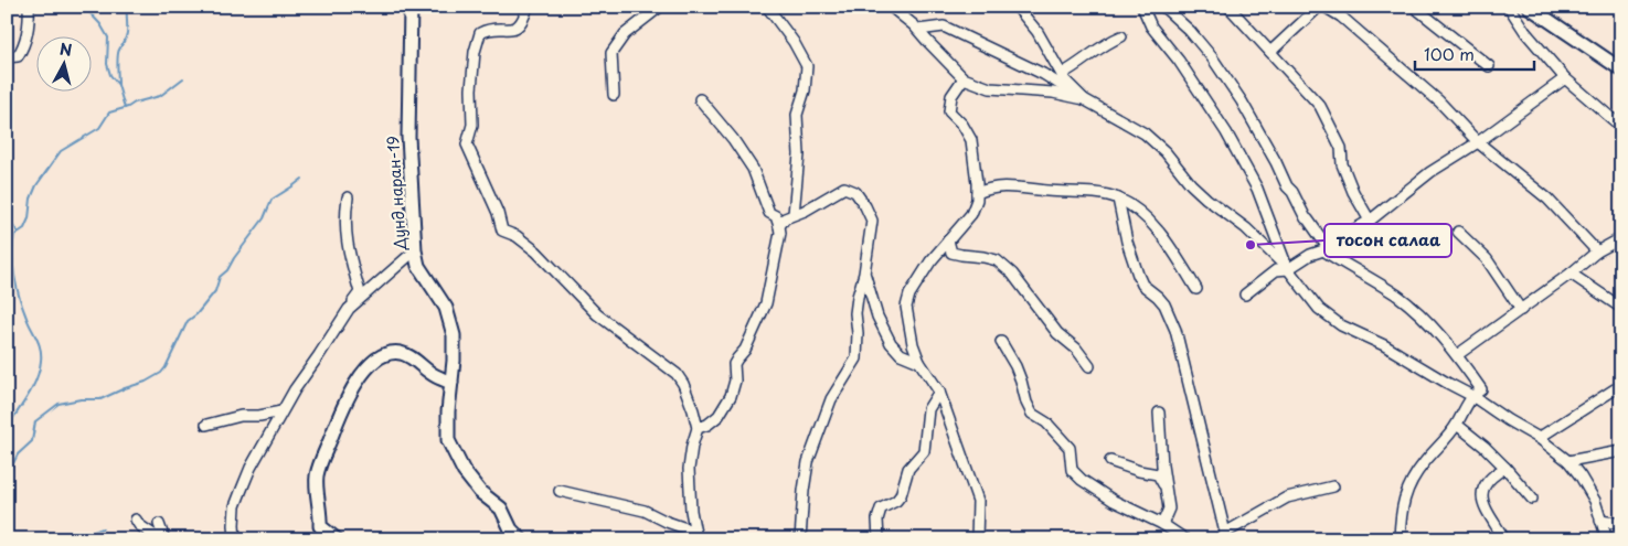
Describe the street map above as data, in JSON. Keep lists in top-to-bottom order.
{
  "streets": {
    "street": ["Дунд наран-19"]
  },
  "places": ["тосон салаа"],
  "scale_bar": "100 m",
  "north": "top"
}
